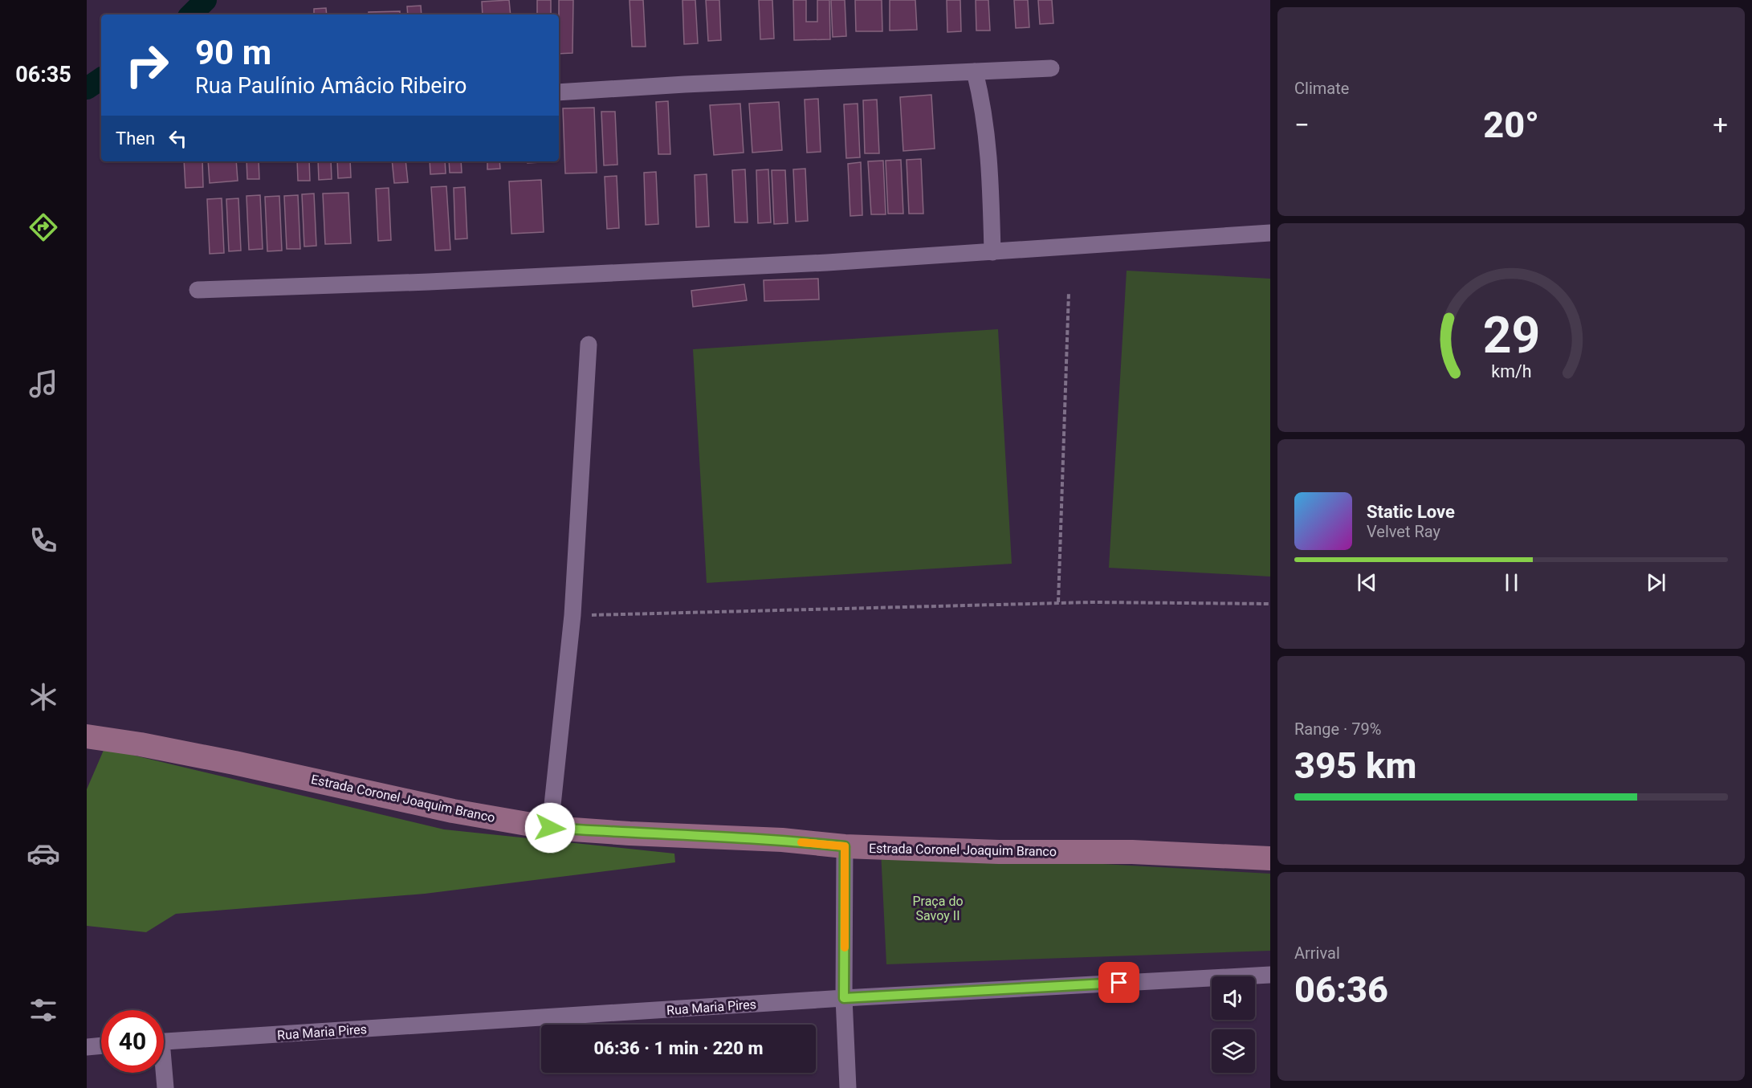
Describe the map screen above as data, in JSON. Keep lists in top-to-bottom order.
{
  "streets": {
    "street": ["Estrada Coronel Joaquim Branco", "Rua Maria Pires"]
  },
  "parks": ["Praça do Savoy II"],
  "page": {
    "tabs": "06:35",
    "tile": [
      "Climate",
      ["Range · 79%", "395 km"],
      ["Arrival", "06:36"]
    ],
    "turn": ["90 m", "Rua Paulínio Amâcio Ribeiro"],
    "heat": ["−", "20°", "+"],
    "then": "Then",
    "song": ["Static Love", "Velvet Ray"],
    "limit": "40",
    "trip": "06:36 · 1 min · 220 m",
    "gauge": ["29", "km/h"]
  }
}
